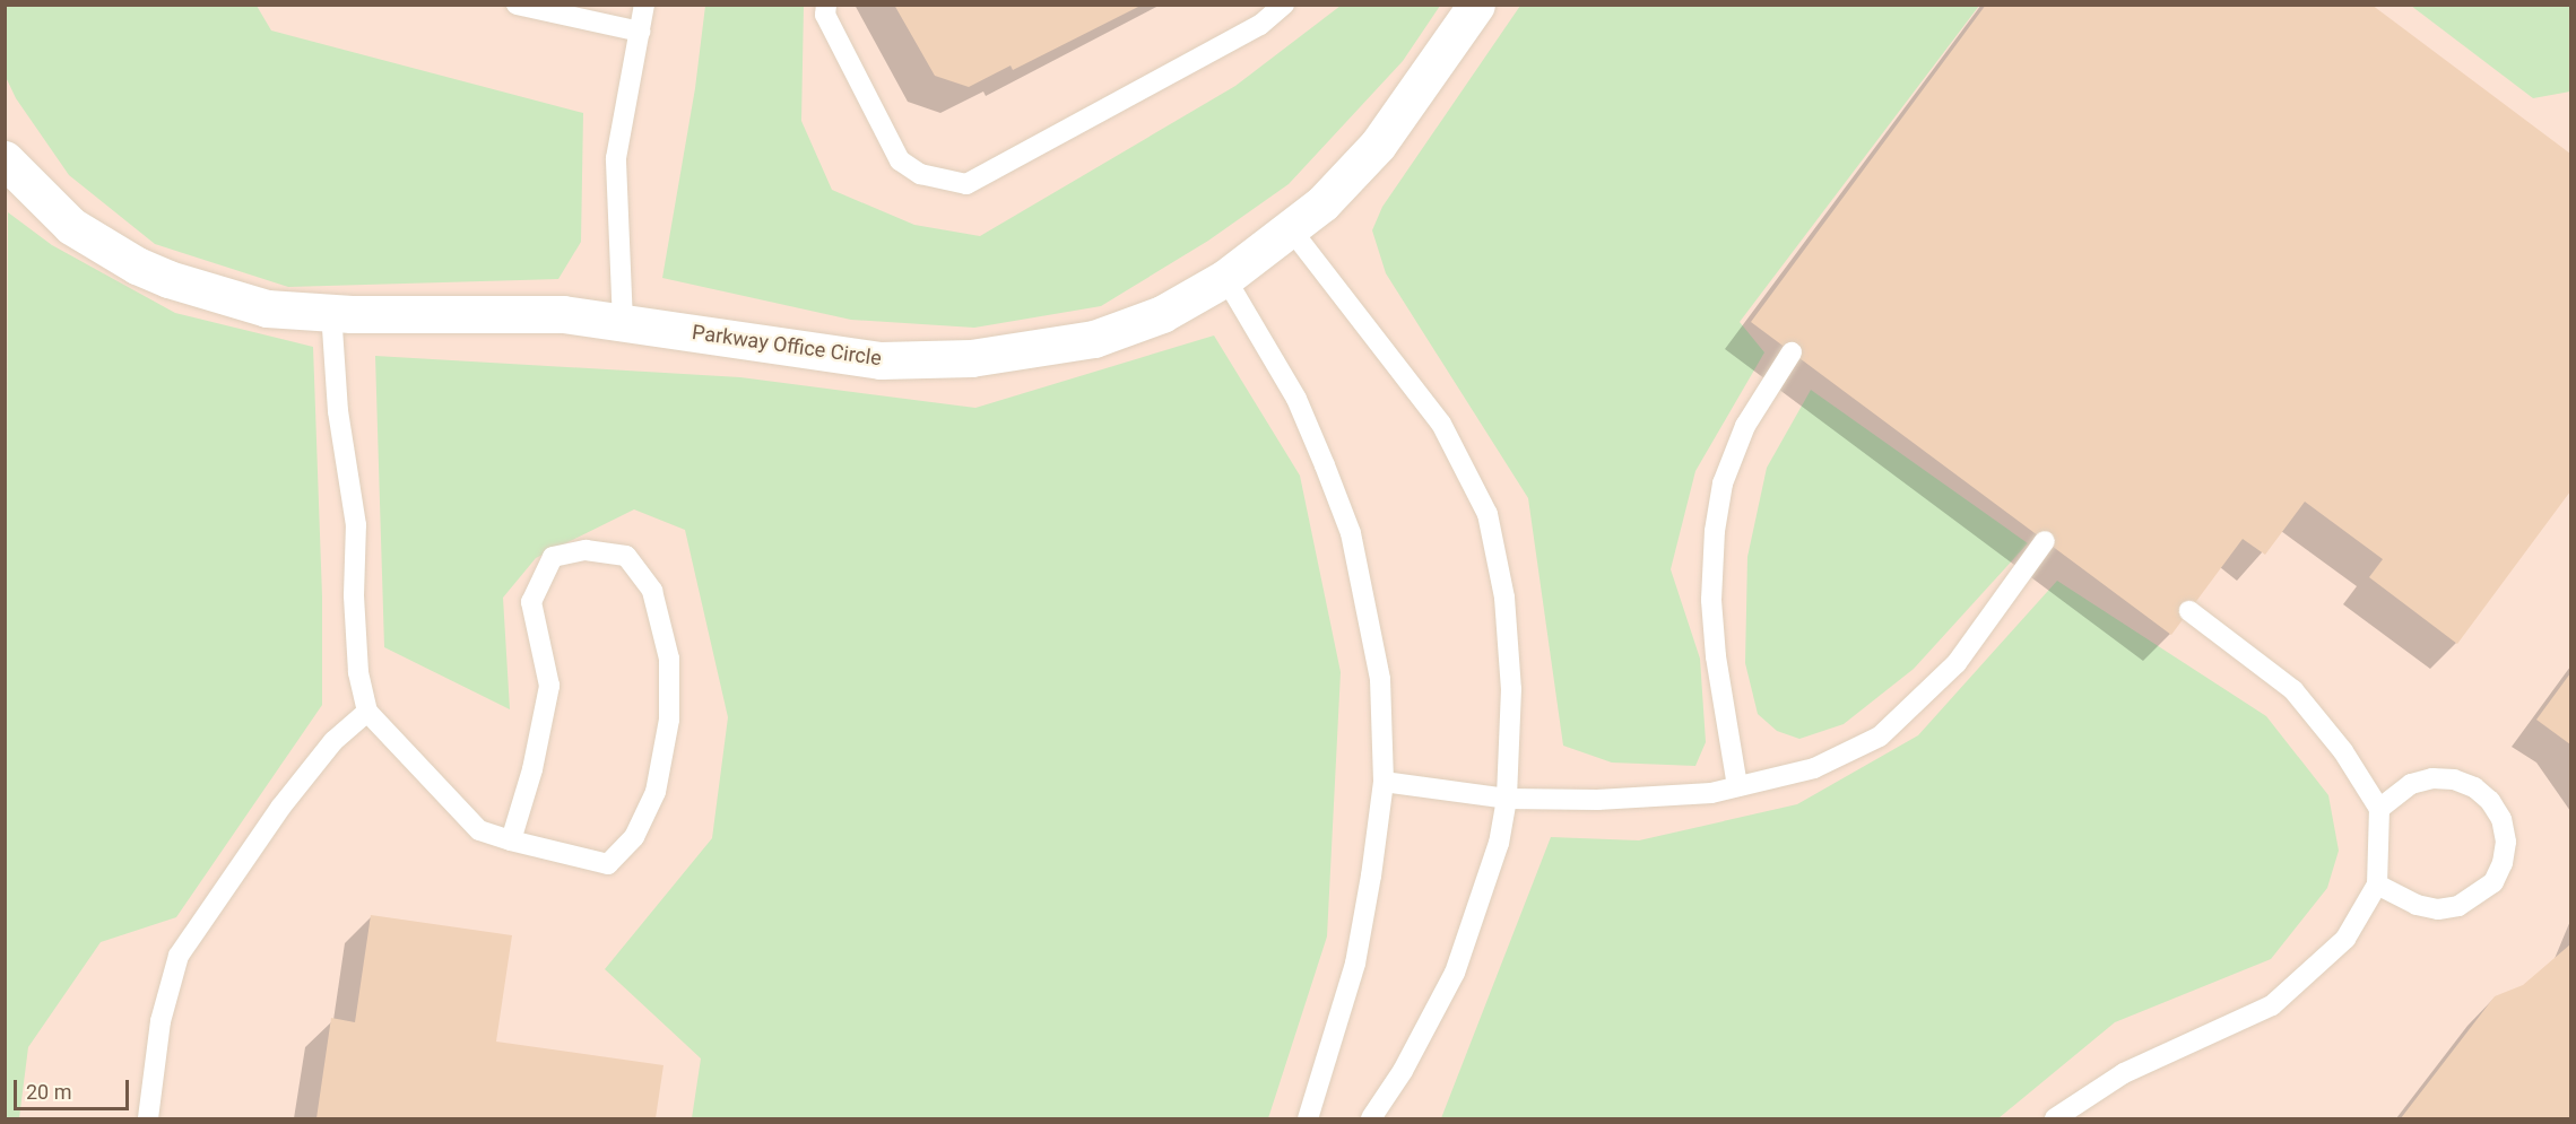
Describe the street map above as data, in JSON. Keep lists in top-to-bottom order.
{
  "streets": {
    "street": ["Parkway Office Circle"]
  },
  "scale_bar": "20 m"
}
